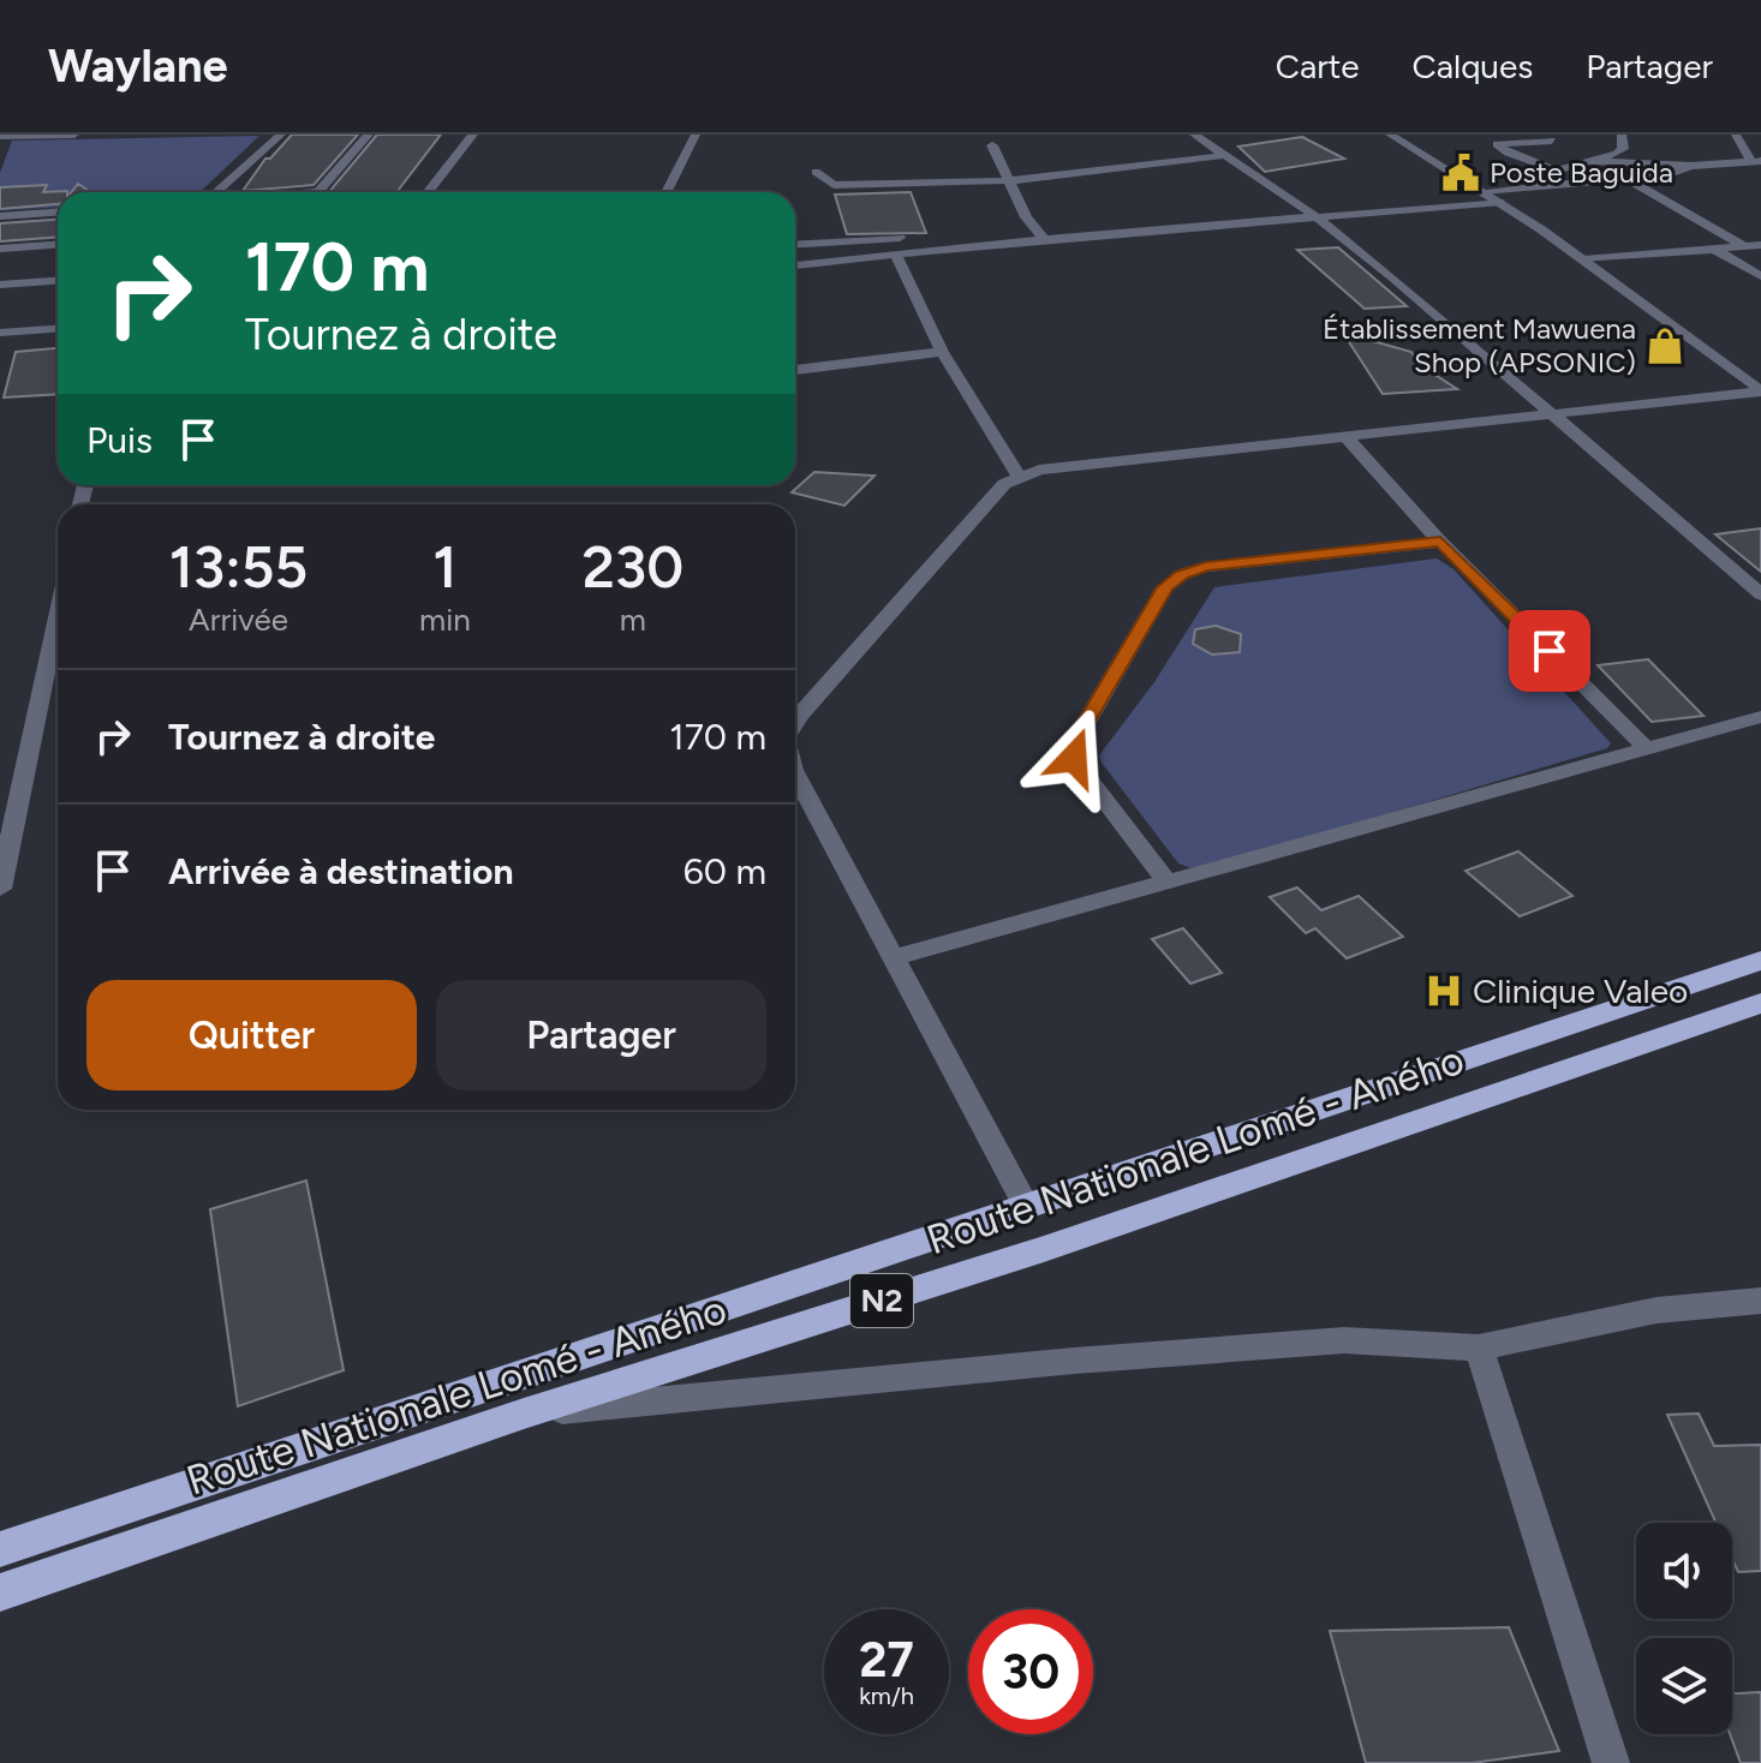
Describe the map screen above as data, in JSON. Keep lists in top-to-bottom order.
{
  "streets": {
    "highway": ["Route Nationale Lomé - Aného", "N2"]
  },
  "places": {
    "public building": ["Poste Baguida"],
    "shop": ["Établissement Mawuena Shop (APSONIC)"],
    "hospital": ["Clinique Valeo"]
  },
  "page": {
    "header": "Waylane",
    "nav": ["Carte", "Calques", "Partager"],
    "turn": ["170 m", "Tournez à droite"],
    "then": "Puis",
    "eta": [
      "13:55",
      "Arrivée",
      "1",
      "min",
      "230",
      "m"
    ],
    "list": [
      {
        "name": "Tournez à droite",
        "value": "170 m"
      },
      {
        "name": "Arrivée à destination",
        "value": "60 m"
      }
    ],
    "buttons": ["Quitter", "Partager"],
    "speed": "27 km/h",
    "limit": "30"
  }
}
